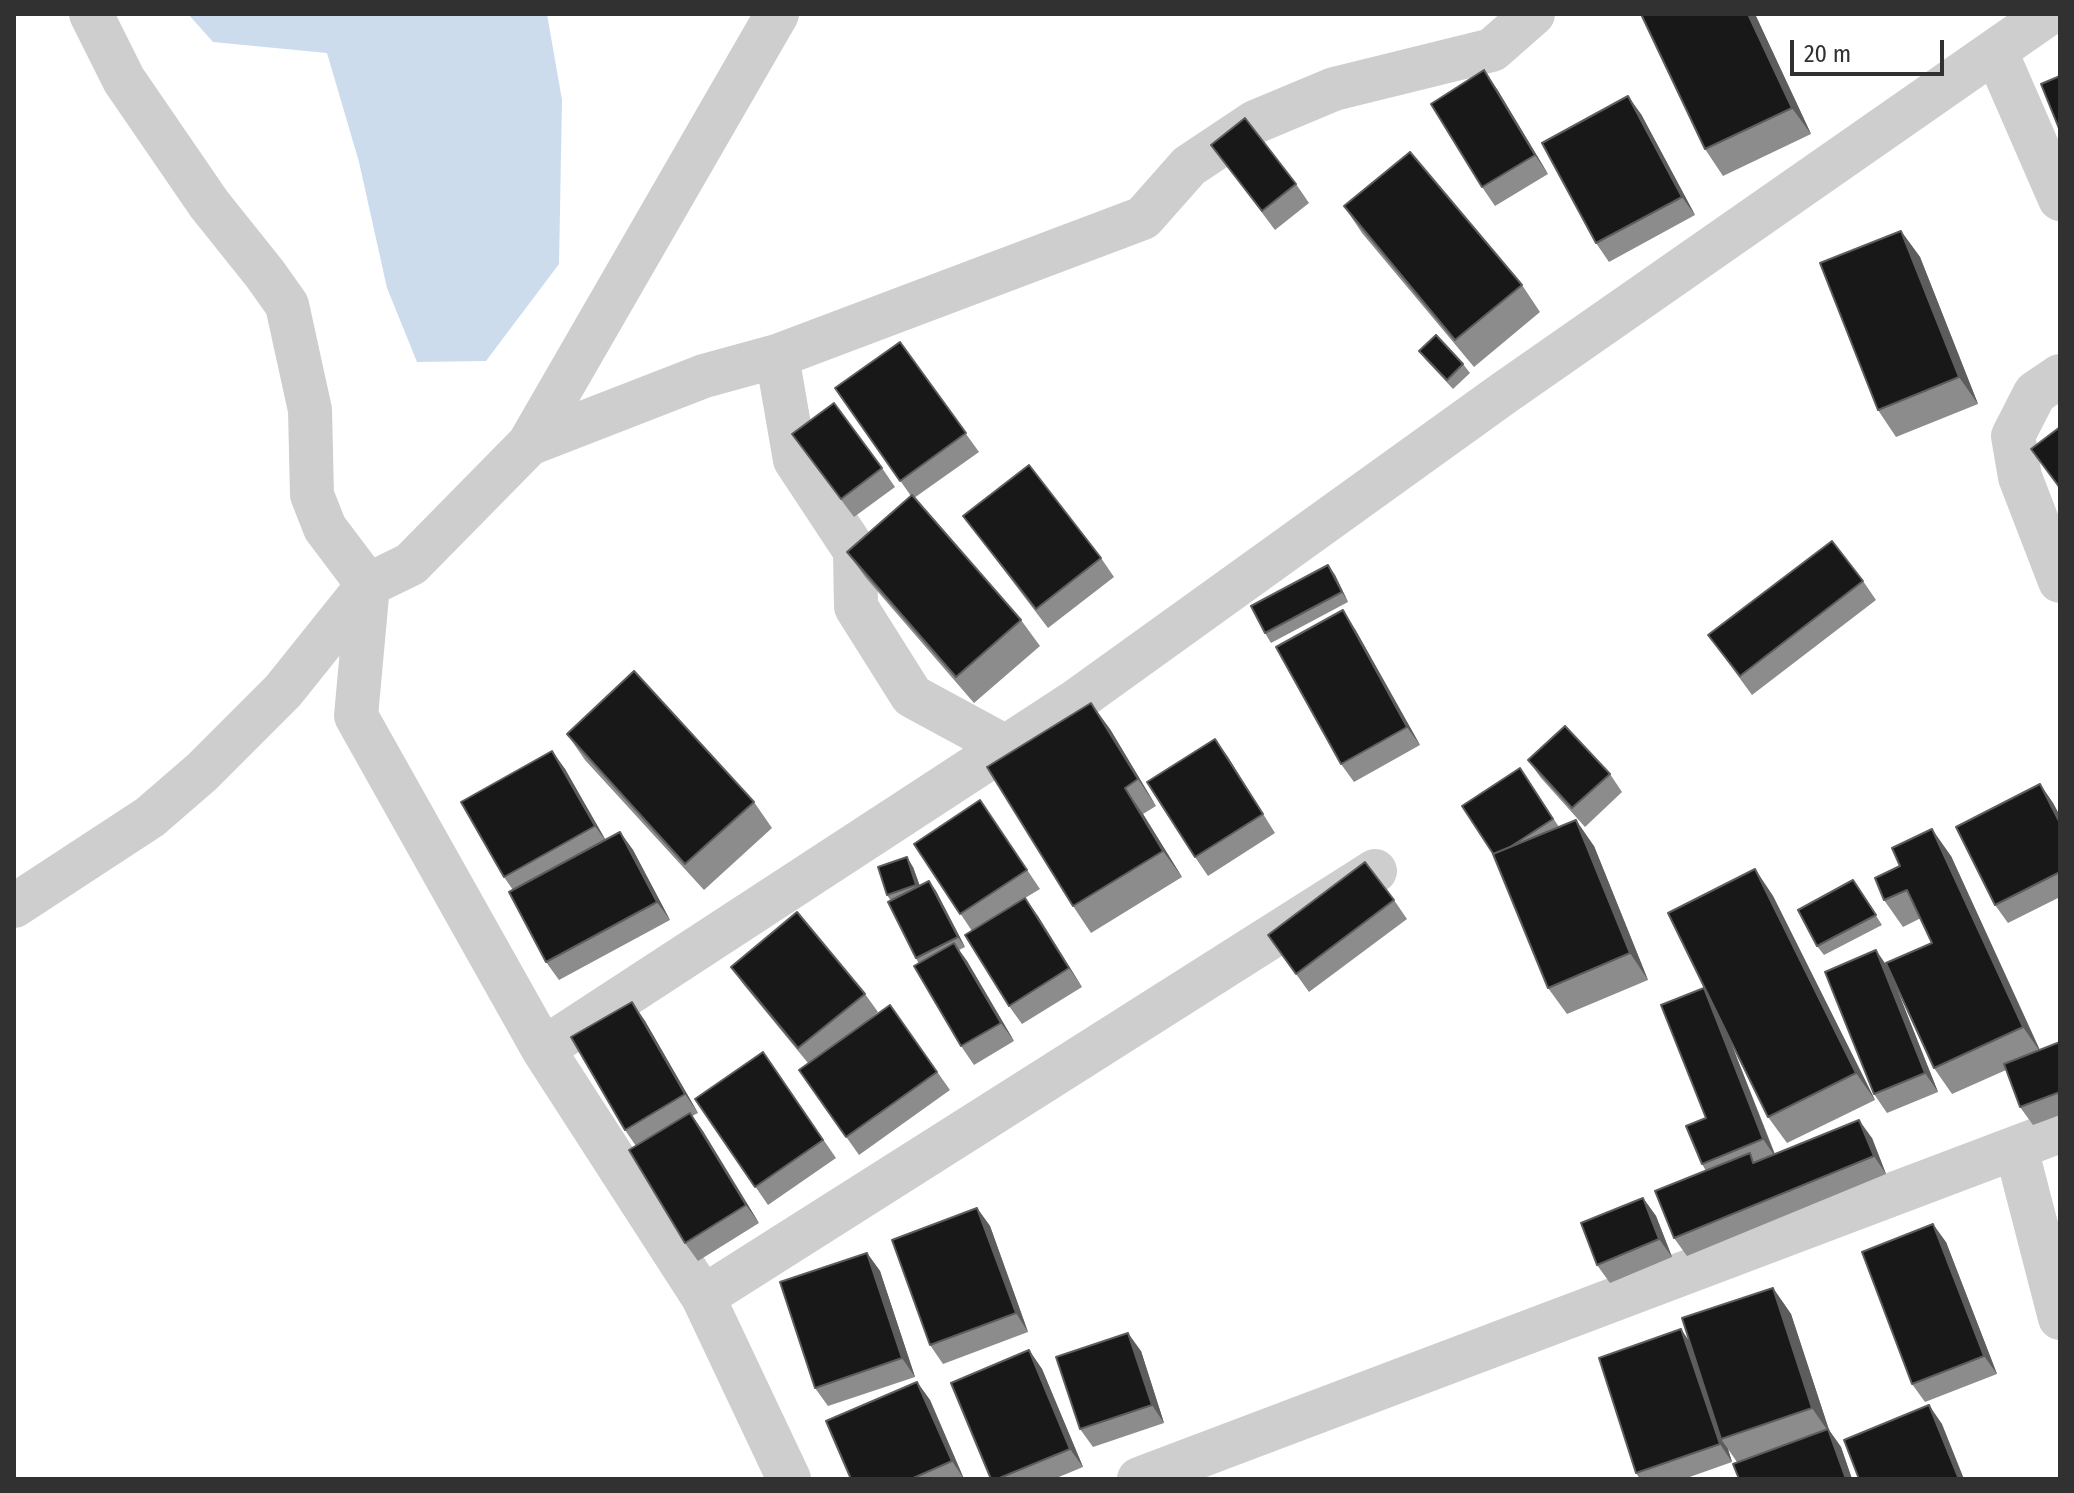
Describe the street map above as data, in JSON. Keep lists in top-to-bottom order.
{
  "scale_bar": "20 m"
}
